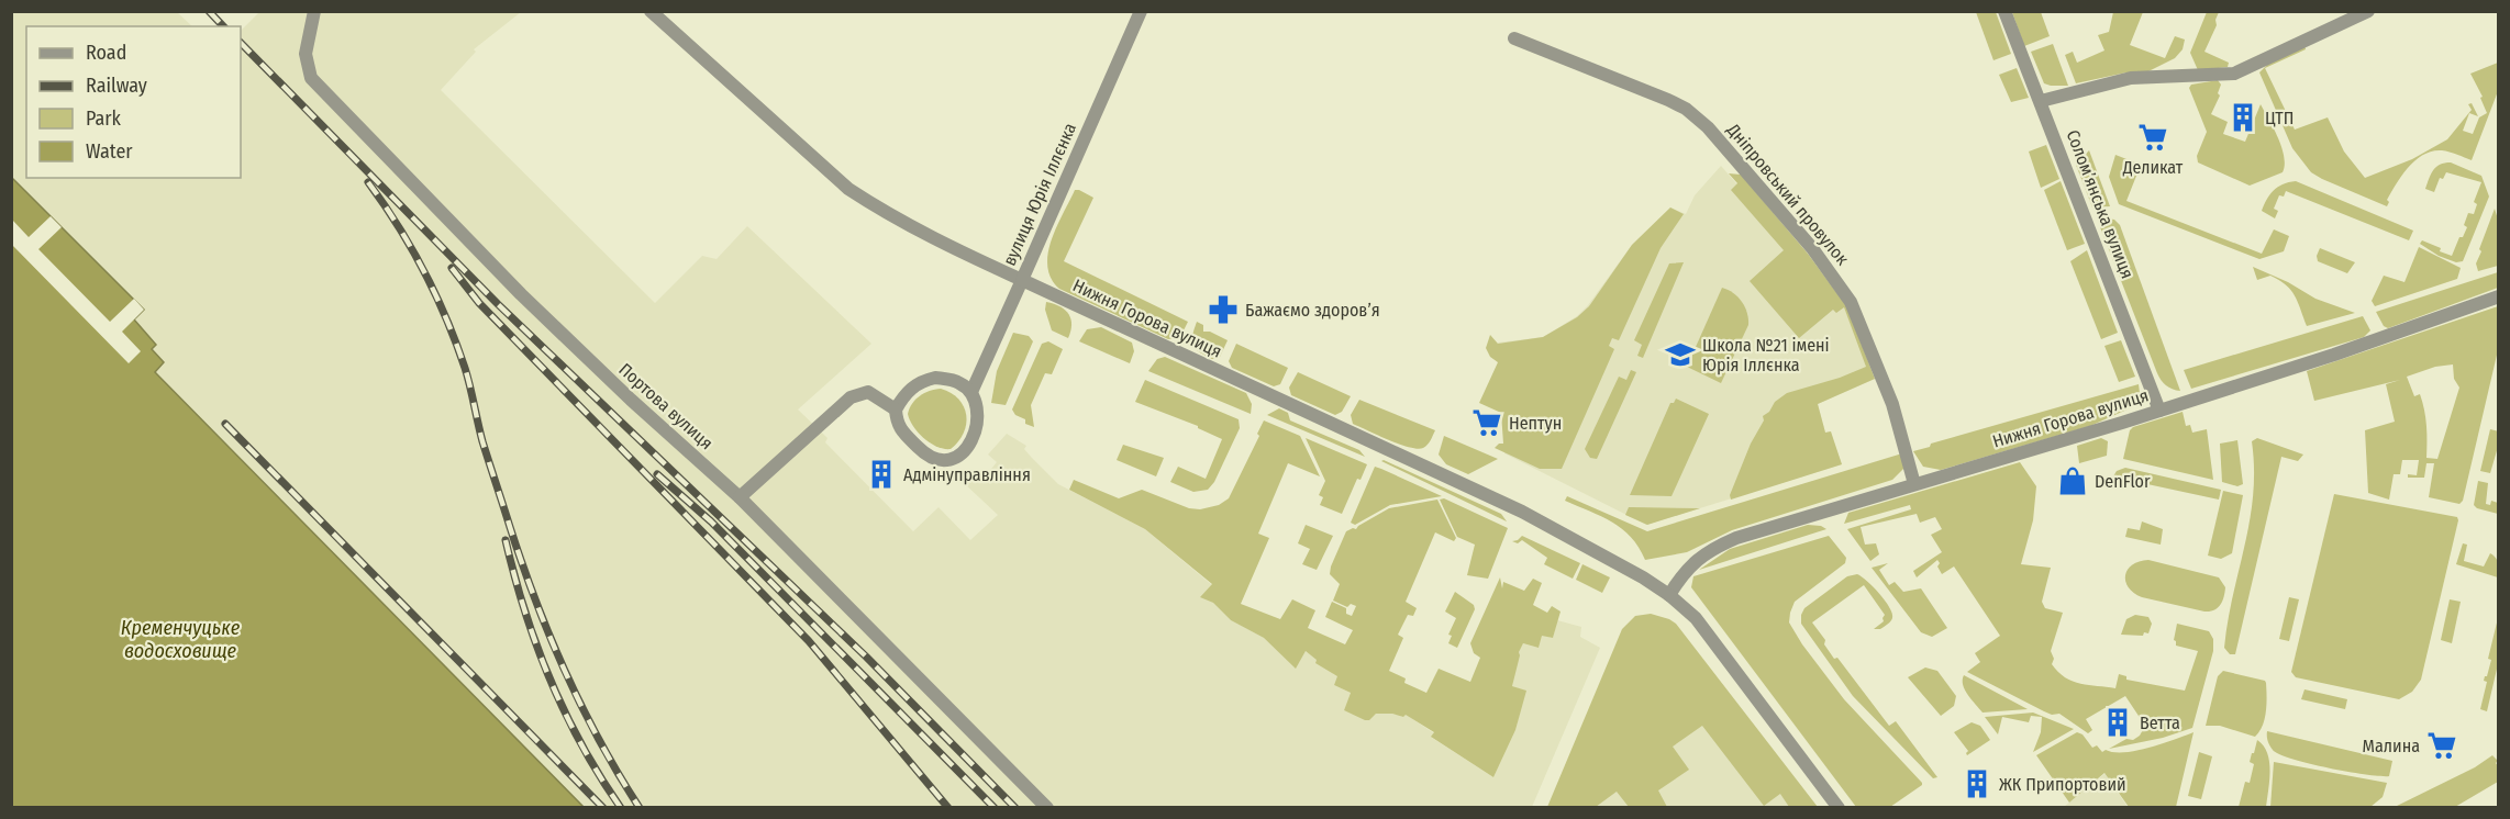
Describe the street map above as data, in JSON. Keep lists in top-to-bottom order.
{
  "streets": {
    "street": [
      "вулиця Юрія Іллєнка",
      "Дніпровський провулок",
      "Соломʼянська вулиця",
      "Нижня Горова вулиця",
      "Портова вулиця"
    ]
  },
  "crossings": [
    ["вулиця Юрія Іллєнка", "Нижня Горова вулиця"],
    ["Дніпровський провулок", "Нижня Горова вулиця"],
    ["Соломʼянська вулиця", "Нижня Горова вулиця"]
  ],
  "water": ["Кременчуцьке водосховище"],
  "places": {
    "building": [
      "ЦТП",
      "Адмінуправління",
      "Ветта",
      "ЖК Припортовий"
    ],
    "supermarket": ["Деликат", "Нептун", "Малина"],
    "pharmacy": ["Бажаємо здоровʼя"],
    "school or university": ["Школа №21 імені Юрія Іллєнка"],
    "shop": ["DenFlor"]
  },
  "legend": [
    "Road",
    "Railway",
    "Park",
    "Water"
  ]
}
